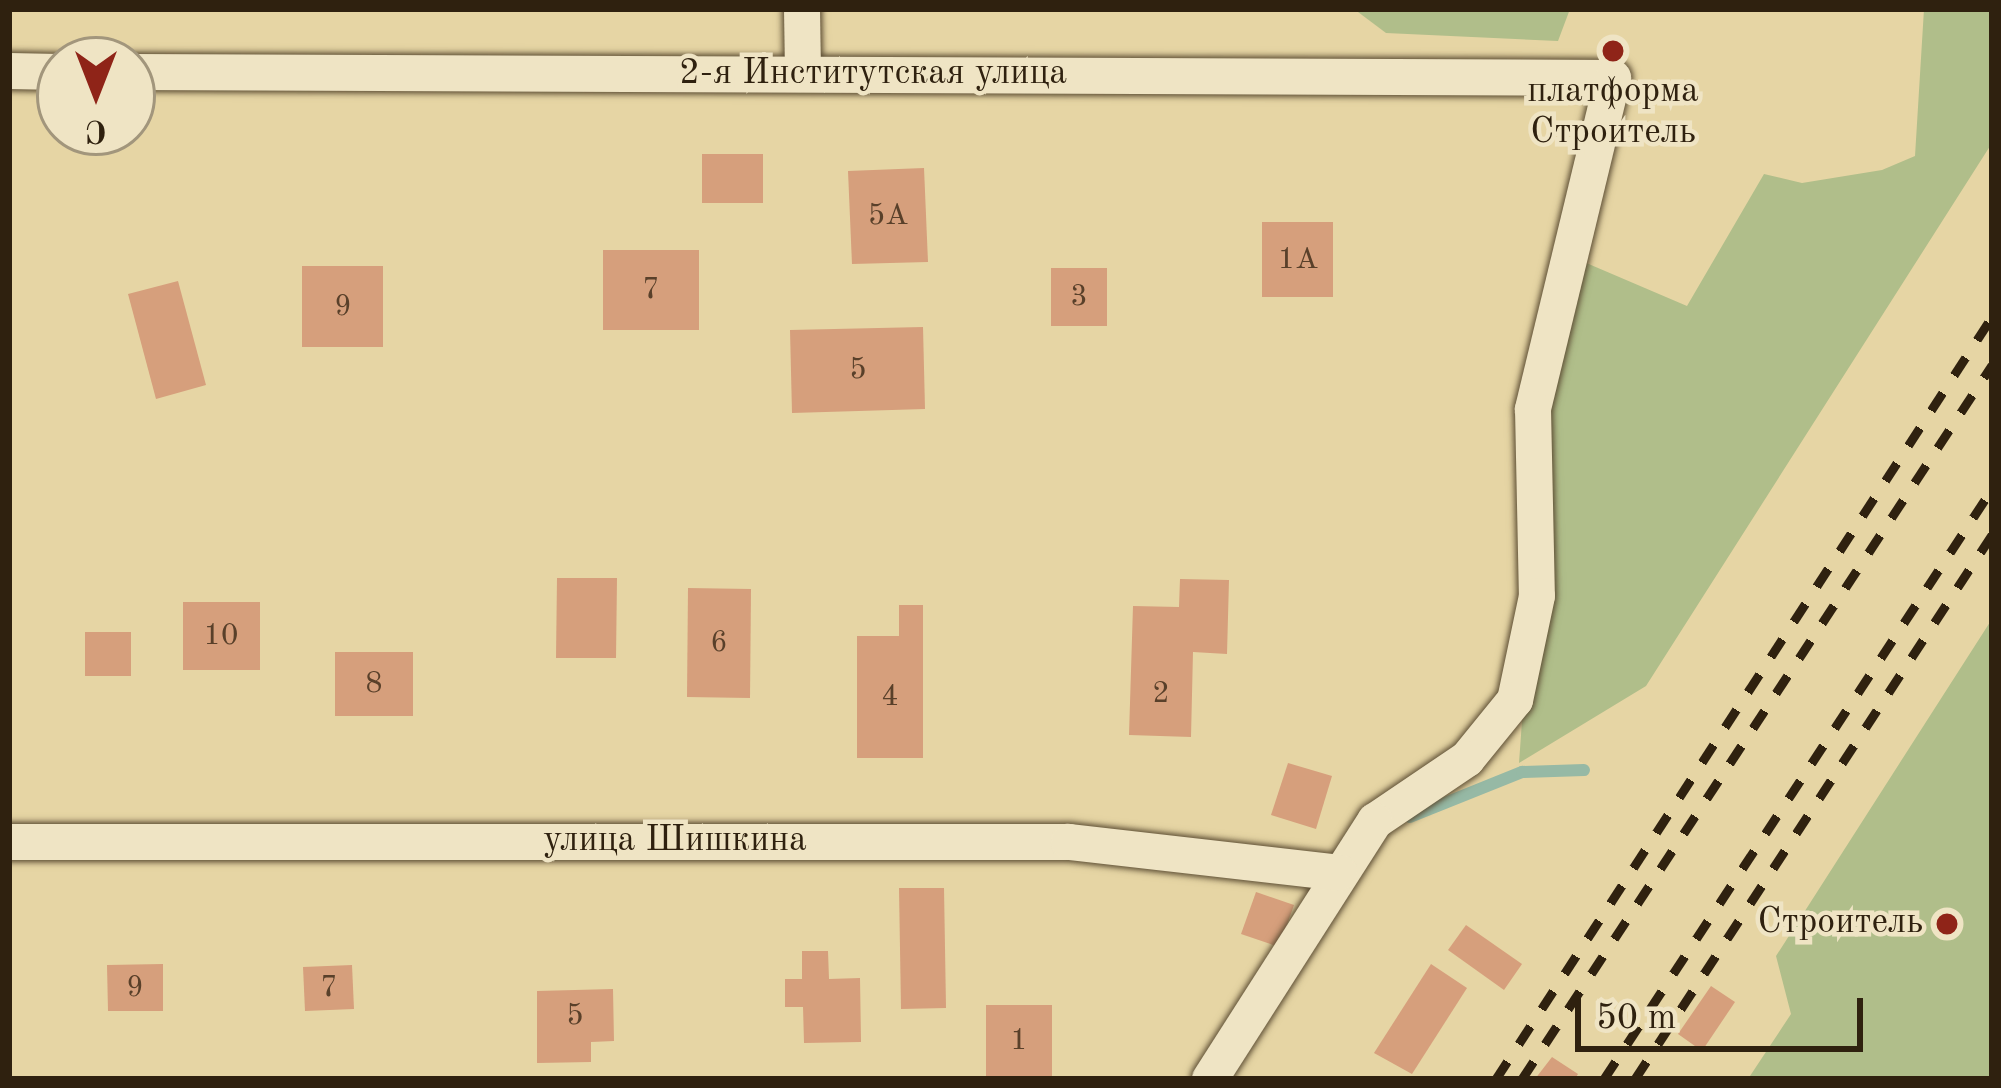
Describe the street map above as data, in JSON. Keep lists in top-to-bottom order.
{
  "streets": {
    "street": ["2-я Институтская улица", "улица Шишкина"]
  },
  "crossings": [
    ["2-я Институтская улица", "улица Шишкина"]
  ],
  "places": ["платформа Строитель", "Строитель"],
  "house_numbers": [
    "5А",
    "1А",
    "7",
    "3",
    "9",
    "5",
    "10",
    "6",
    "8",
    "2",
    "4",
    "9",
    "7",
    "5",
    "1"
  ],
  "scale_bar": "50 m",
  "north": "bottom"
}
